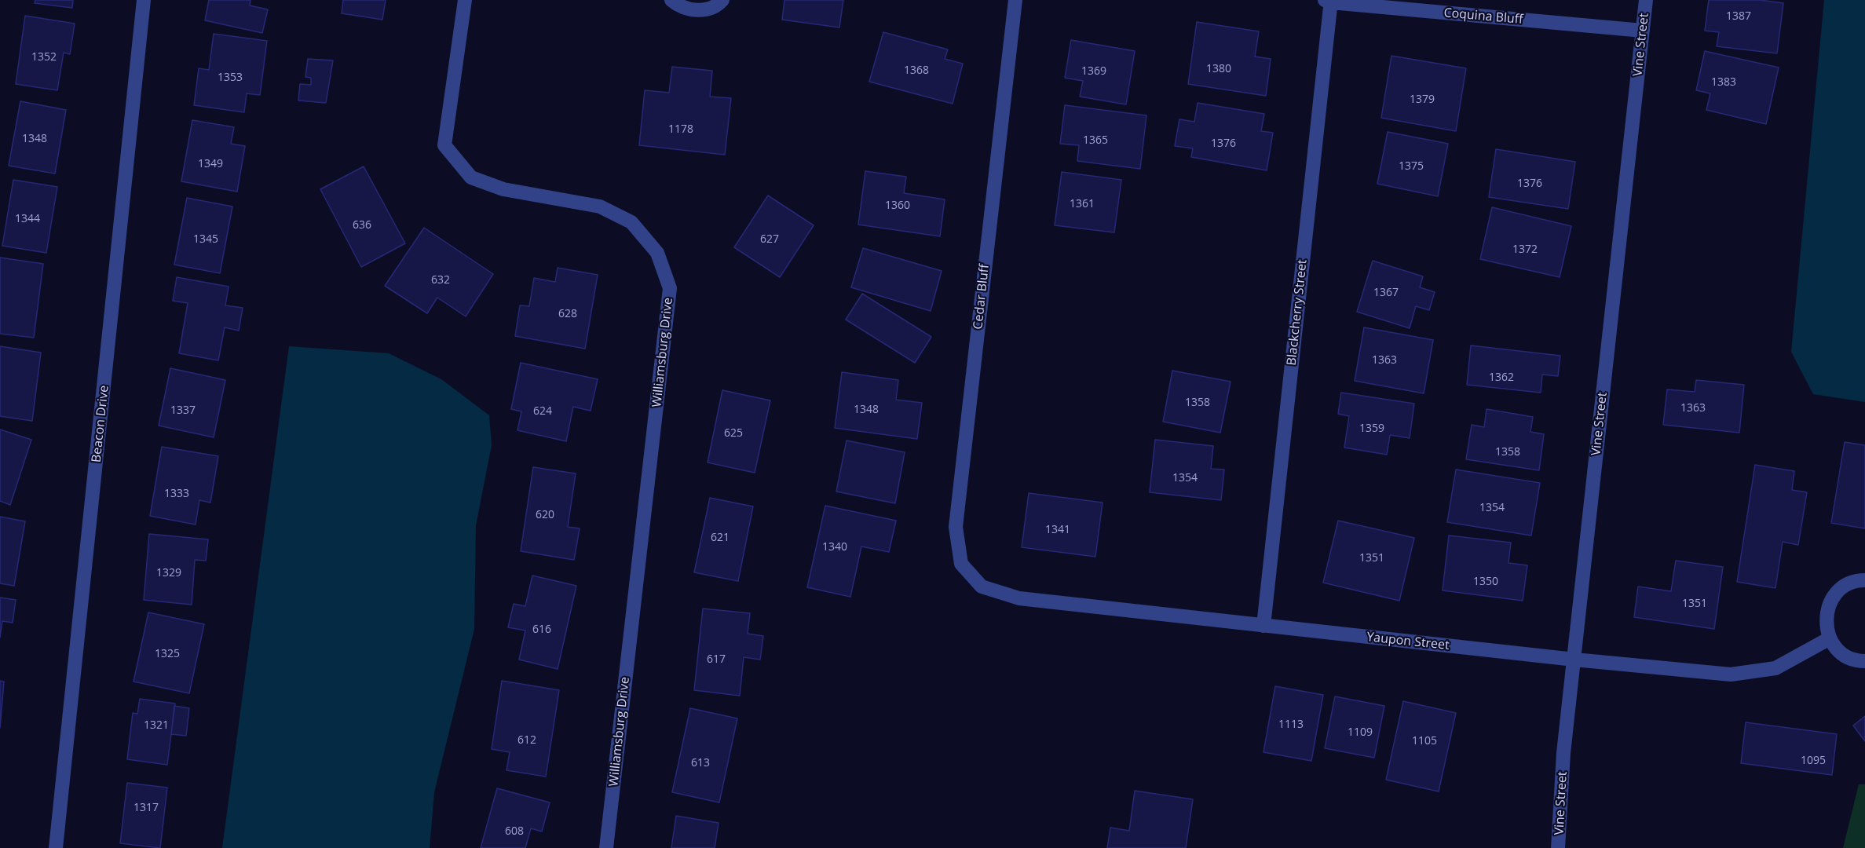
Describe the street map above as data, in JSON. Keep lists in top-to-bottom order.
{
  "streets": {
    "street": [
      "Coquina Bluff",
      "Vine Street",
      "Cedar Bluff",
      "Blackcherry Street",
      "Williamsburg Drive",
      "Beacon Drive",
      "Yaupon Street"
    ]
  },
  "crossings": [
    ["Coquina Bluff", "Vine Street"],
    ["Coquina Bluff", "Blackcherry Street"],
    ["Vine Street", "Yaupon Street"],
    ["Cedar Bluff", "Yaupon Street"],
    ["Blackcherry Street", "Yaupon Street"]
  ],
  "house_numbers": [
    "1387",
    "1352",
    "1380",
    "1368",
    "1369",
    "1353",
    "1383",
    "1379",
    "1178",
    "1348",
    "1365",
    "1376",
    "1349",
    "1375",
    "1376",
    "1361",
    "1360",
    "1344",
    "636",
    "1345",
    "627",
    "1372",
    "632",
    "1367",
    "628",
    "1363",
    "1362",
    "1358",
    "1363",
    "1348",
    "1337",
    "624",
    "1359",
    "625",
    "1358",
    "1354",
    "1333",
    "1354",
    "620",
    "1341",
    "621",
    "1340",
    "1351",
    "1329",
    "1350",
    "1351",
    "616",
    "1325",
    "617",
    "1113",
    "1321",
    "1109",
    "612",
    "1105",
    "1095",
    "613",
    "1317",
    "608"
  ]
}
